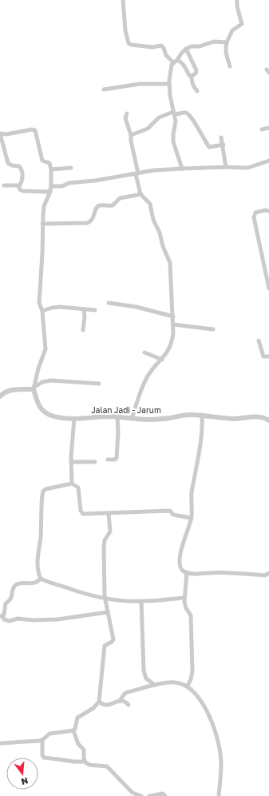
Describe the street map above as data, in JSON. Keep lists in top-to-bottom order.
{
  "streets": {
    "street": ["Jalan Jadi - Jarum"]
  },
  "north": "bottom"
}
